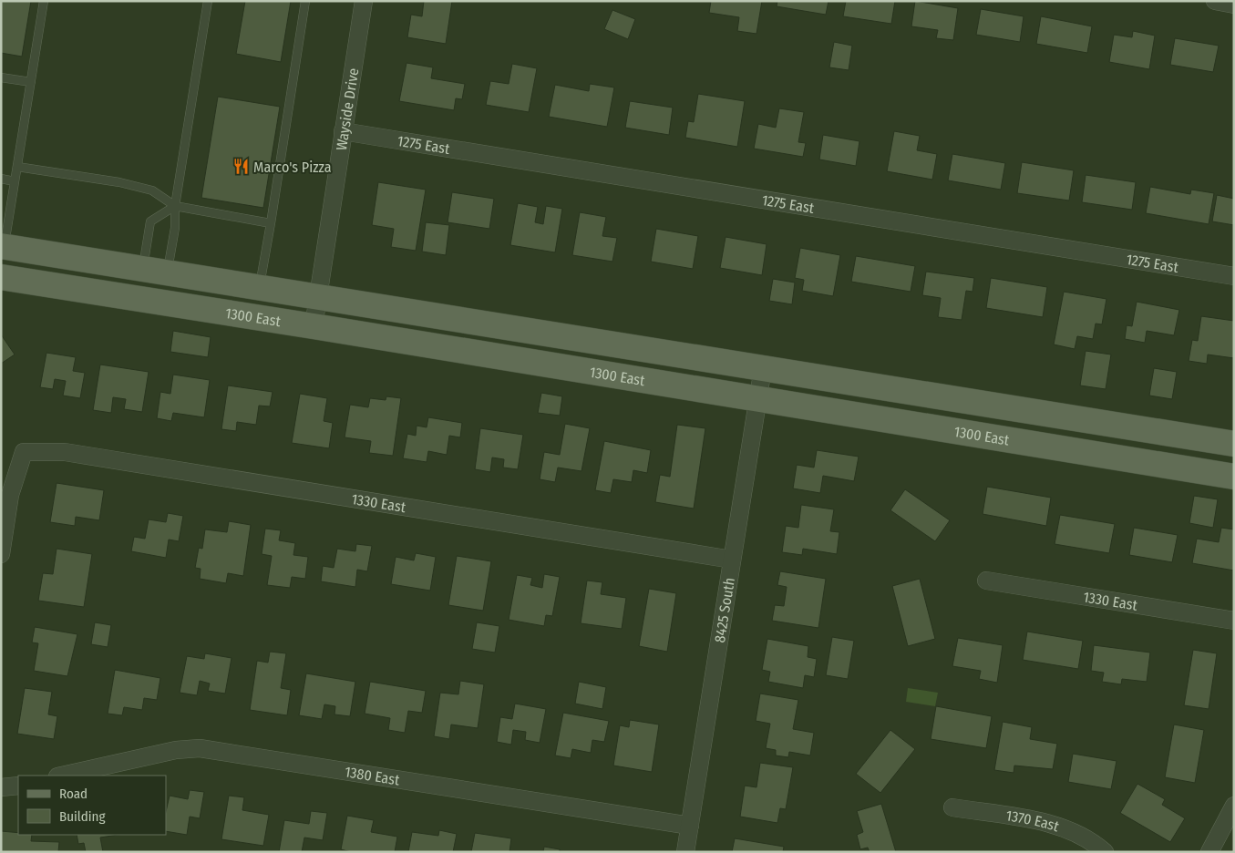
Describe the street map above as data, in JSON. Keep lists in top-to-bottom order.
{
  "streets": {
    "main road": ["1300 East"],
    "street": [
      "Wayside Drive",
      "1275 East",
      "1330 East",
      "8425 South",
      "1380 East",
      "1370 East"
    ]
  },
  "crossings": [
    ["Wayside Drive", "1275 East"],
    ["Wayside Drive", "1300 East"],
    ["1300 East", "8425 South"],
    ["1330 East", "8425 South"],
    ["8425 South", "1380 East"]
  ],
  "places": {
    "restaurant": ["Marco's Pizza"]
  },
  "legend": ["Road", "Building"]
}
